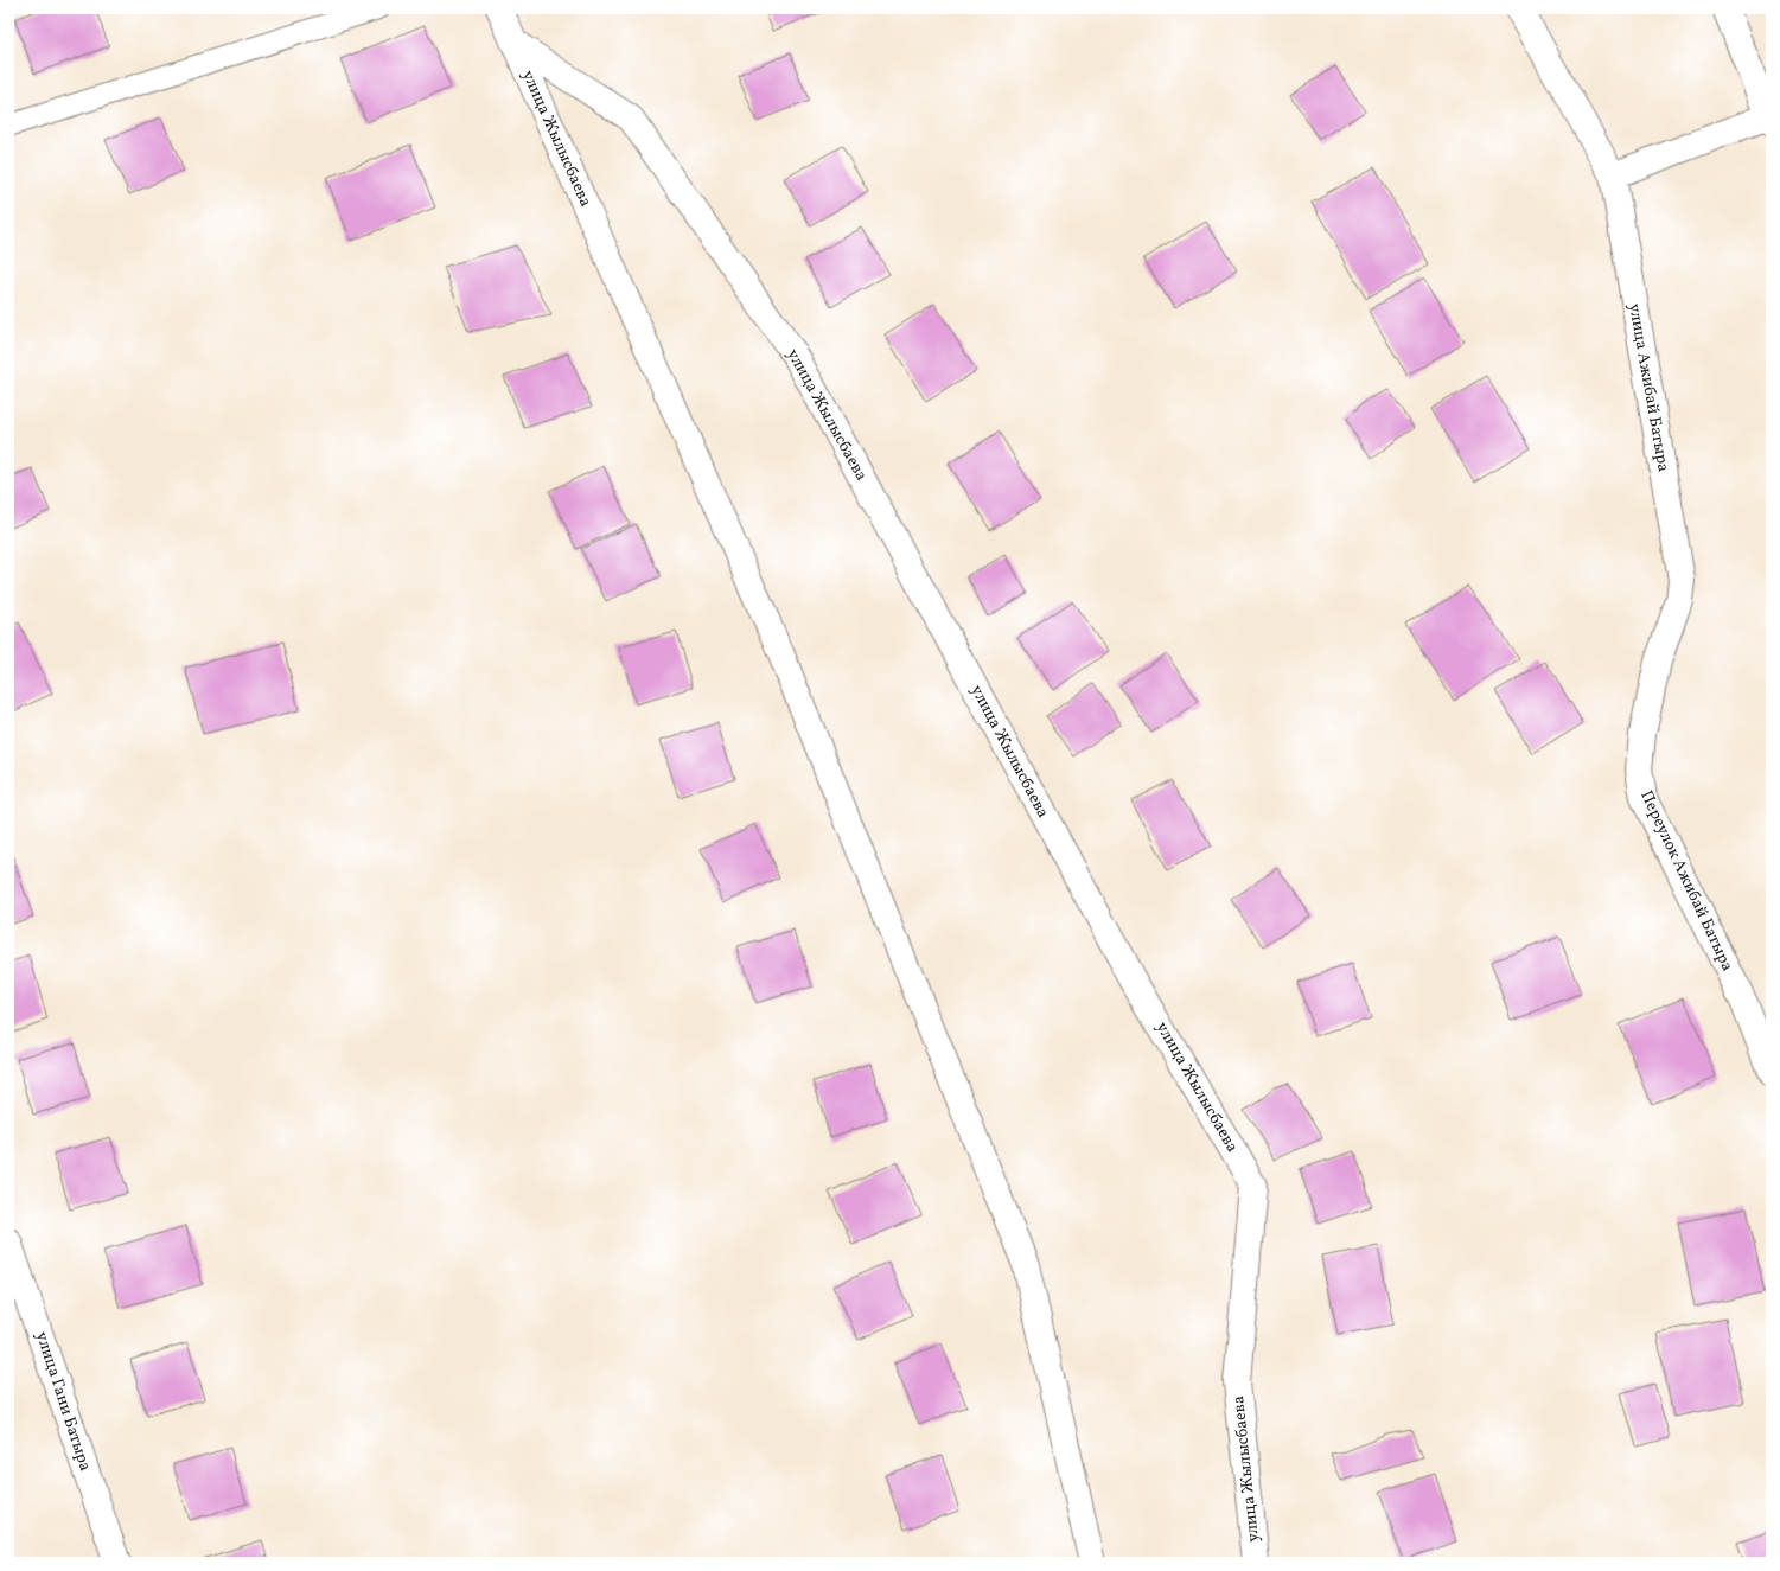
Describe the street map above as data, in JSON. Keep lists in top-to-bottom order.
{
  "streets": {
    "street": [
      "улица Жылысбаева",
      "улица Ажибай Батыра",
      "Переулок Ажибай Батыра",
      "улица Гани Батыра"
    ]
  },
  "crossings": [
    ["улица Ажибай Батыра", "Переулок Ажибай Батыра"]
  ]
}
